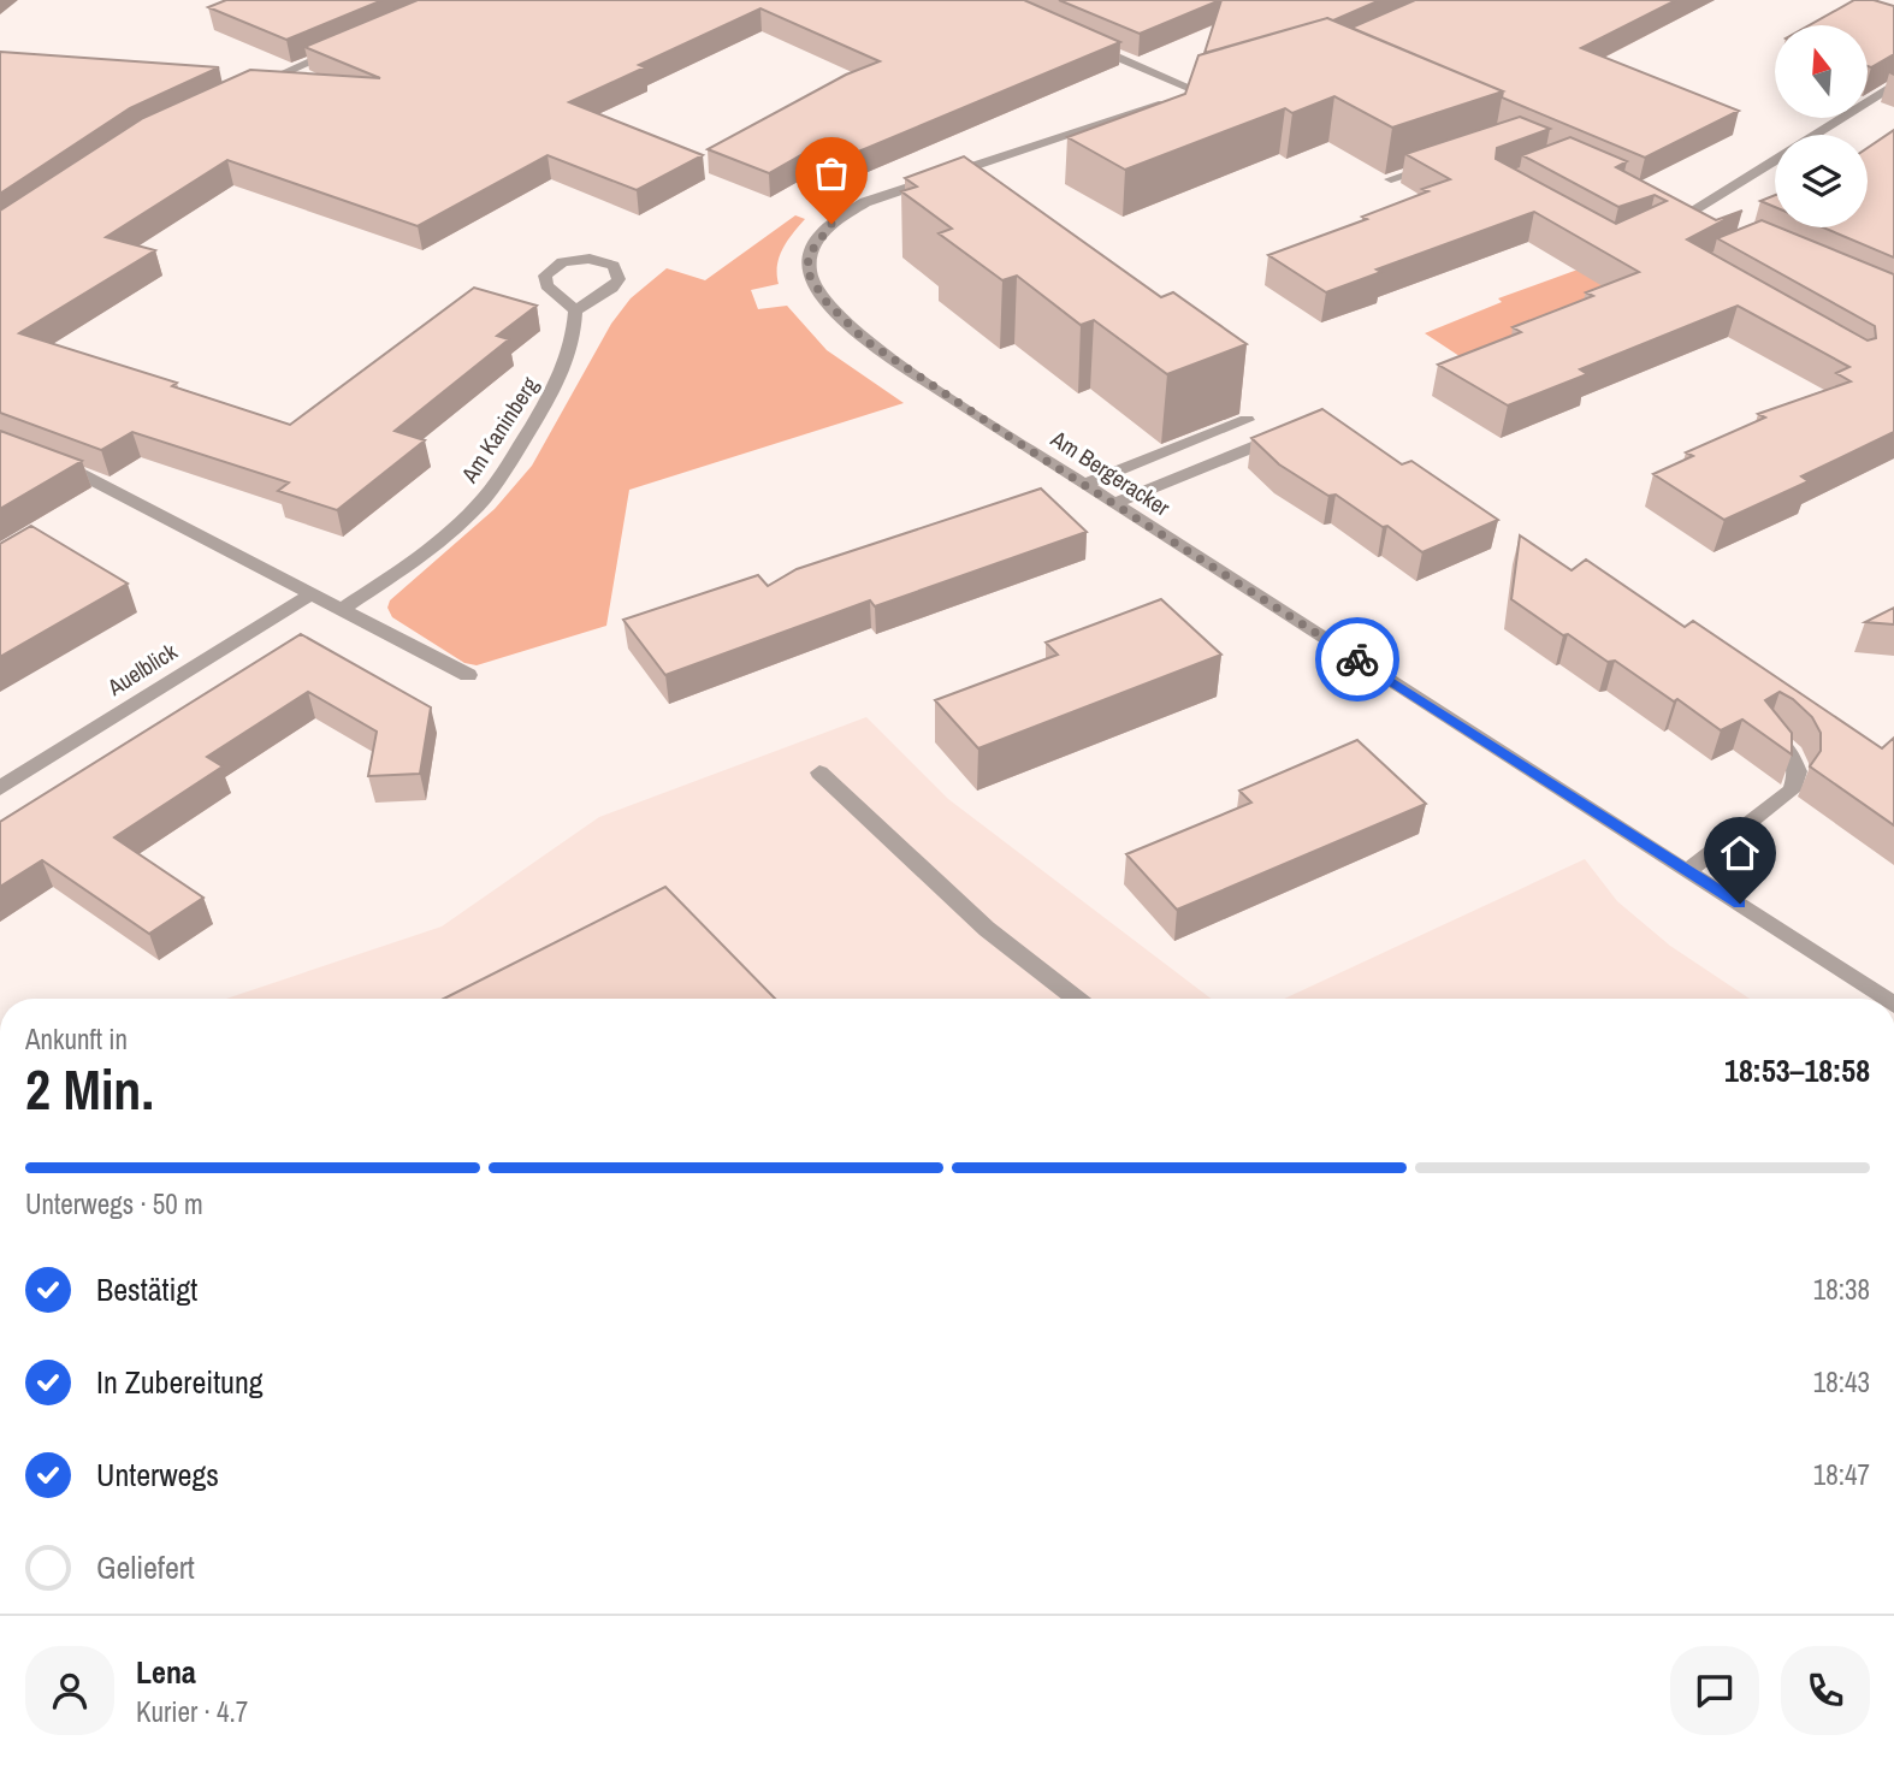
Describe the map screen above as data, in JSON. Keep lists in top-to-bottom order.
{
  "streets": {
    "street": ["Am Kaninberg", "Am Bergeracker", "Auelblick"]
  },
  "north": "top",
  "page": {
    "heading": ["2 Min.", "Ankunft in", "18:53–18:58"],
    "panel": ["Lena", "Kurier · 4.7"],
    "bar": "Unterwegs · 50 m",
    "list": [
      ["Bestätigt", "18:38"],
      ["In Zubereitung", "18:43"],
      ["Unterwegs", "18:47"],
      "Geliefert"
    ]
  }
}
